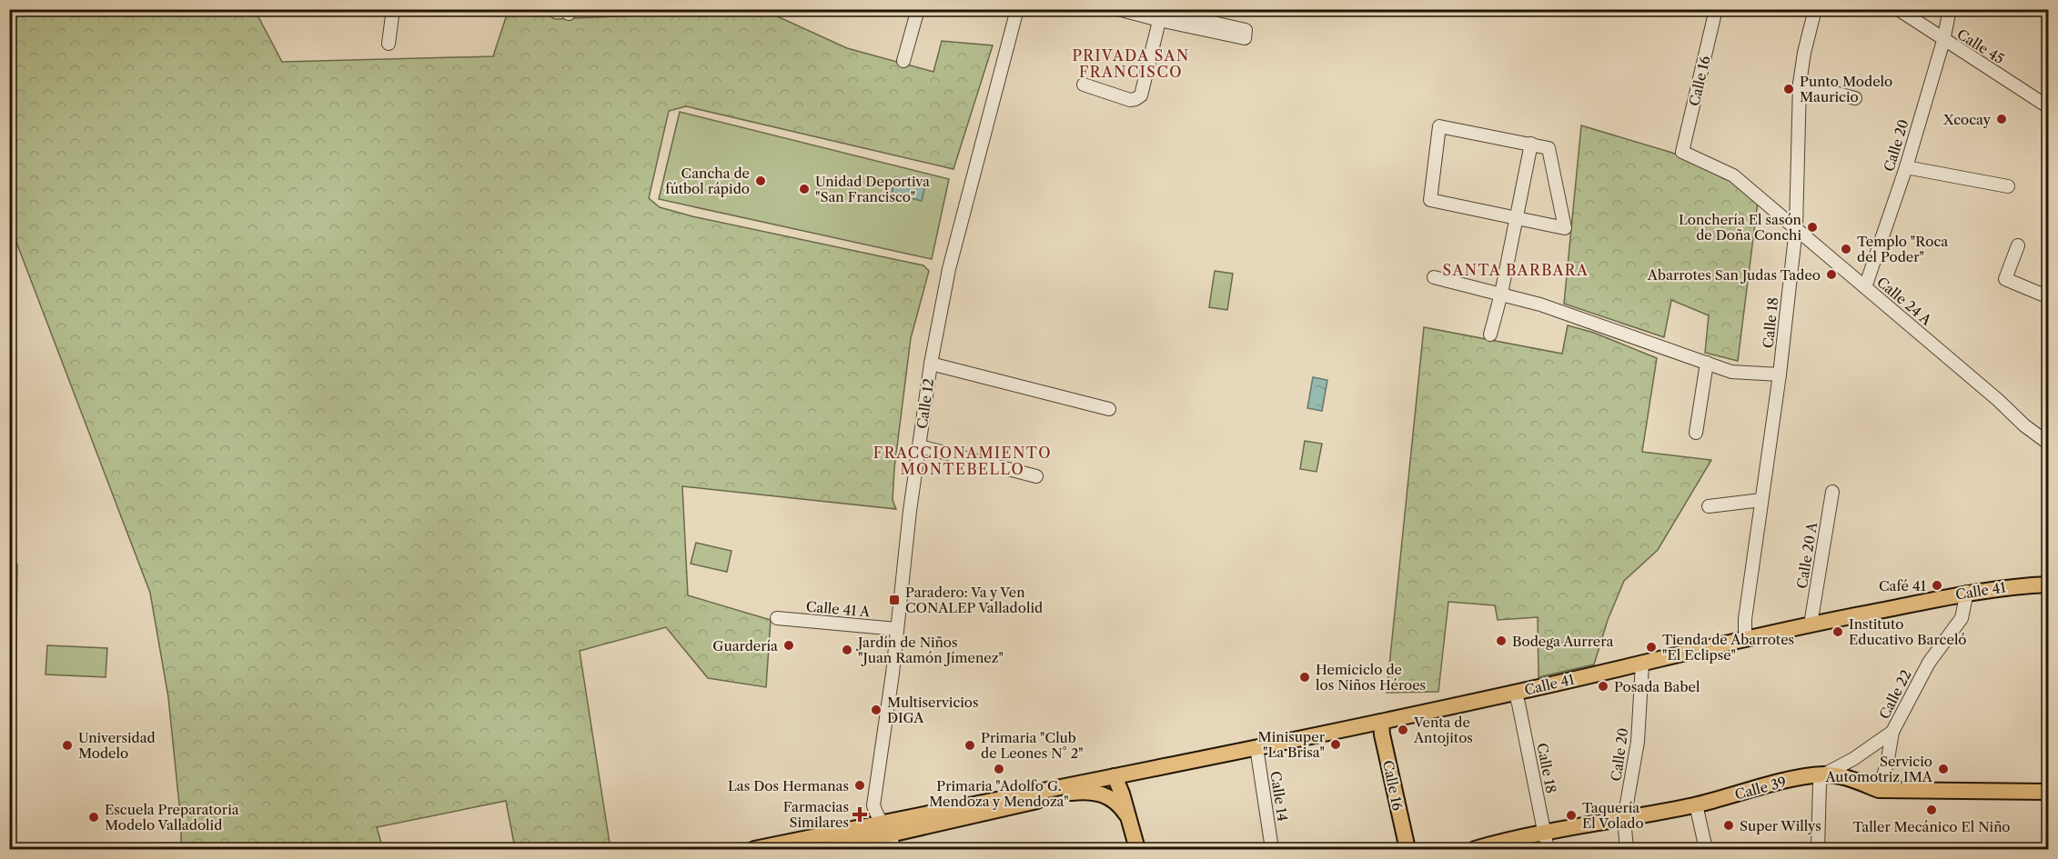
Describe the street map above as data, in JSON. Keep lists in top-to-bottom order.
{
  "streets": {
    "main road": ["Calle 16", "Calle 41", "Calle 39"],
    "street": [
      "Calle 45",
      "Calle 20",
      "Calle 24 A",
      "Calle 18",
      "Calle 12",
      "Calle 20 A",
      "Calle 41 A",
      "Calle 22",
      "Calle 14"
    ]
  },
  "crossings": [
    ["Calle 45", "Calle 20"],
    ["Calle 16", "Calle 24 A"],
    ["Calle 16", "Calle 41"],
    ["Calle 20", "Calle 24 A"],
    ["Calle 20", "Calle 41"],
    ["Calle 20", "Calle 39"],
    ["Calle 24 A", "Calle 18"],
    ["Calle 18", "Calle 41"],
    ["Calle 18", "Calle 39"],
    ["Calle 12", "Calle 41"],
    ["Calle 12", "Calle 41 A"],
    ["Calle 20 A", "Calle 41"],
    ["Calle 41", "Calle 22"],
    ["Calle 41", "Calle 14"],
    ["Calle 22", "Calle 39"]
  ],
  "districts": ["PRIVADA SAN FRANCISCO", "SANTA BARBARA", "FRACCIONAMIENTO MONTEBELLO"],
  "places": {
    "other": [
      "Punto Modelo Mauricio",
      "Xcocay",
      "Cancha de fútbol rápido",
      "Unidad Deportiva \"San Francisco\"",
      "Lonchería El sasón de Doña Conchi",
      "Templo \"Roca del Poder\"",
      "Abarrotes San Judas Tadeo",
      "Café 41",
      "Instituto Educativo Barceló",
      "Bodega Aurrera",
      "Guardería",
      "Tienda de Abarrotes \"El Eclipse\"",
      "Jardín de Niños \"Juan Ramón Jímenez\"",
      "Hemiciclo de los Niños Héroes",
      "Posada Babel",
      "Multiservicios DIGA",
      "Venta de Antojitos",
      "Minisuper \"La Brisa\"",
      "Universidad Modelo",
      "Primaria \"Club de Leones N° 2\"",
      "Primaria \"Adolfo G. Mendoza y Mendoza\"",
      "Servicio Automotriz IMA",
      "Las Dos Hermanas",
      "Taller Mecánico El Niño",
      "Taquería El Volado",
      "Escuela Preparatoria Modelo Valladolid",
      "Super Willys"
    ],
    "transit": ["Paradero: Va y Ven CONALEP Valladolid"],
    "health": ["Farmacias Similares"]
  }
}
